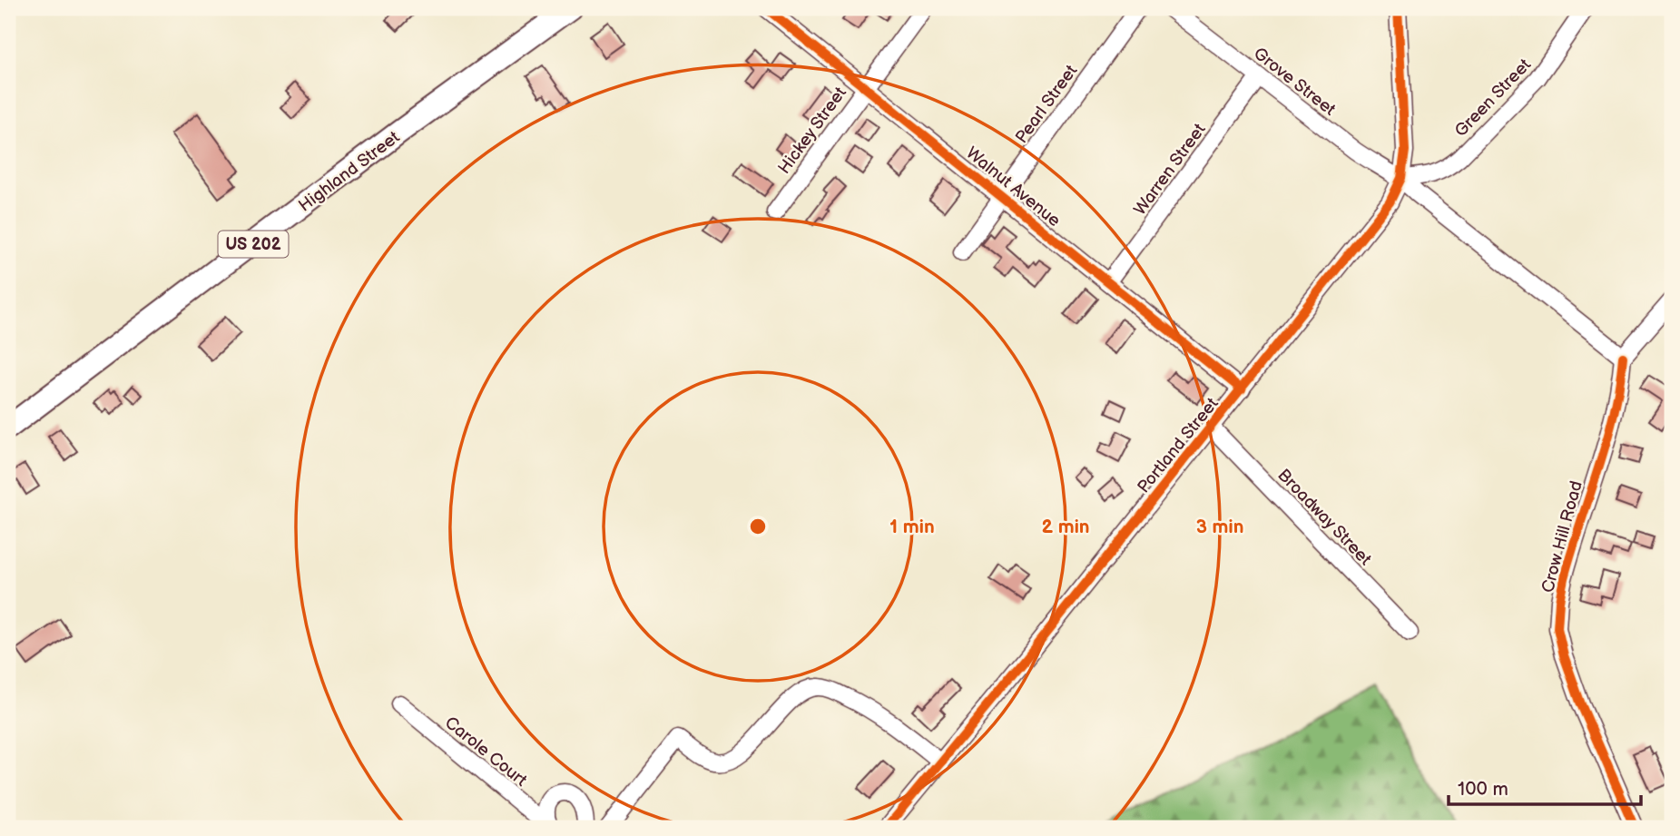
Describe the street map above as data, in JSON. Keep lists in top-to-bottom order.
{
  "streets": {
    "highway": ["Highland Street", "US 202"],
    "street": [
      "Grove Street",
      "Green Street",
      "Pearl Street",
      "Hickey Street",
      "Warren Street",
      "Walnut Avenue",
      "Portland Street",
      "Broadway Street",
      "Crow Hill Road",
      "Carole Court"
    ]
  },
  "crossings": [
    ["Grove Street", "Green Street"],
    ["Grove Street", "Warren Street"],
    ["Grove Street", "Portland Street"],
    ["Green Street", "Portland Street"],
    ["Pearl Street", "Walnut Avenue"],
    ["Hickey Street", "Walnut Avenue"],
    ["Warren Street", "Walnut Avenue"],
    ["Walnut Avenue", "Portland Street"],
    ["Portland Street", "Broadway Street"]
  ],
  "scale_bar": "100 m",
  "rings": ["1 min", "2 min", "3 min"]
}
